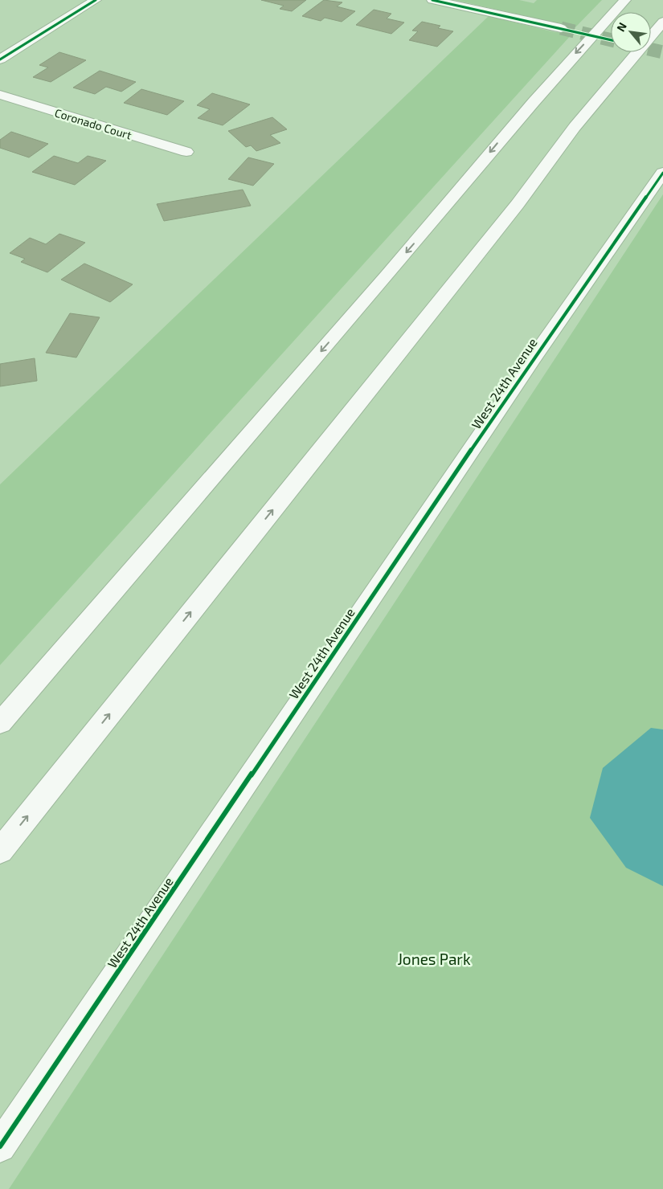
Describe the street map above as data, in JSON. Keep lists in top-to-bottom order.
{
  "streets": {
    "main road": ["Coronado Court", "West 24th Avenue"]
  },
  "parks": ["Jones Park"],
  "north": "top left"
}
